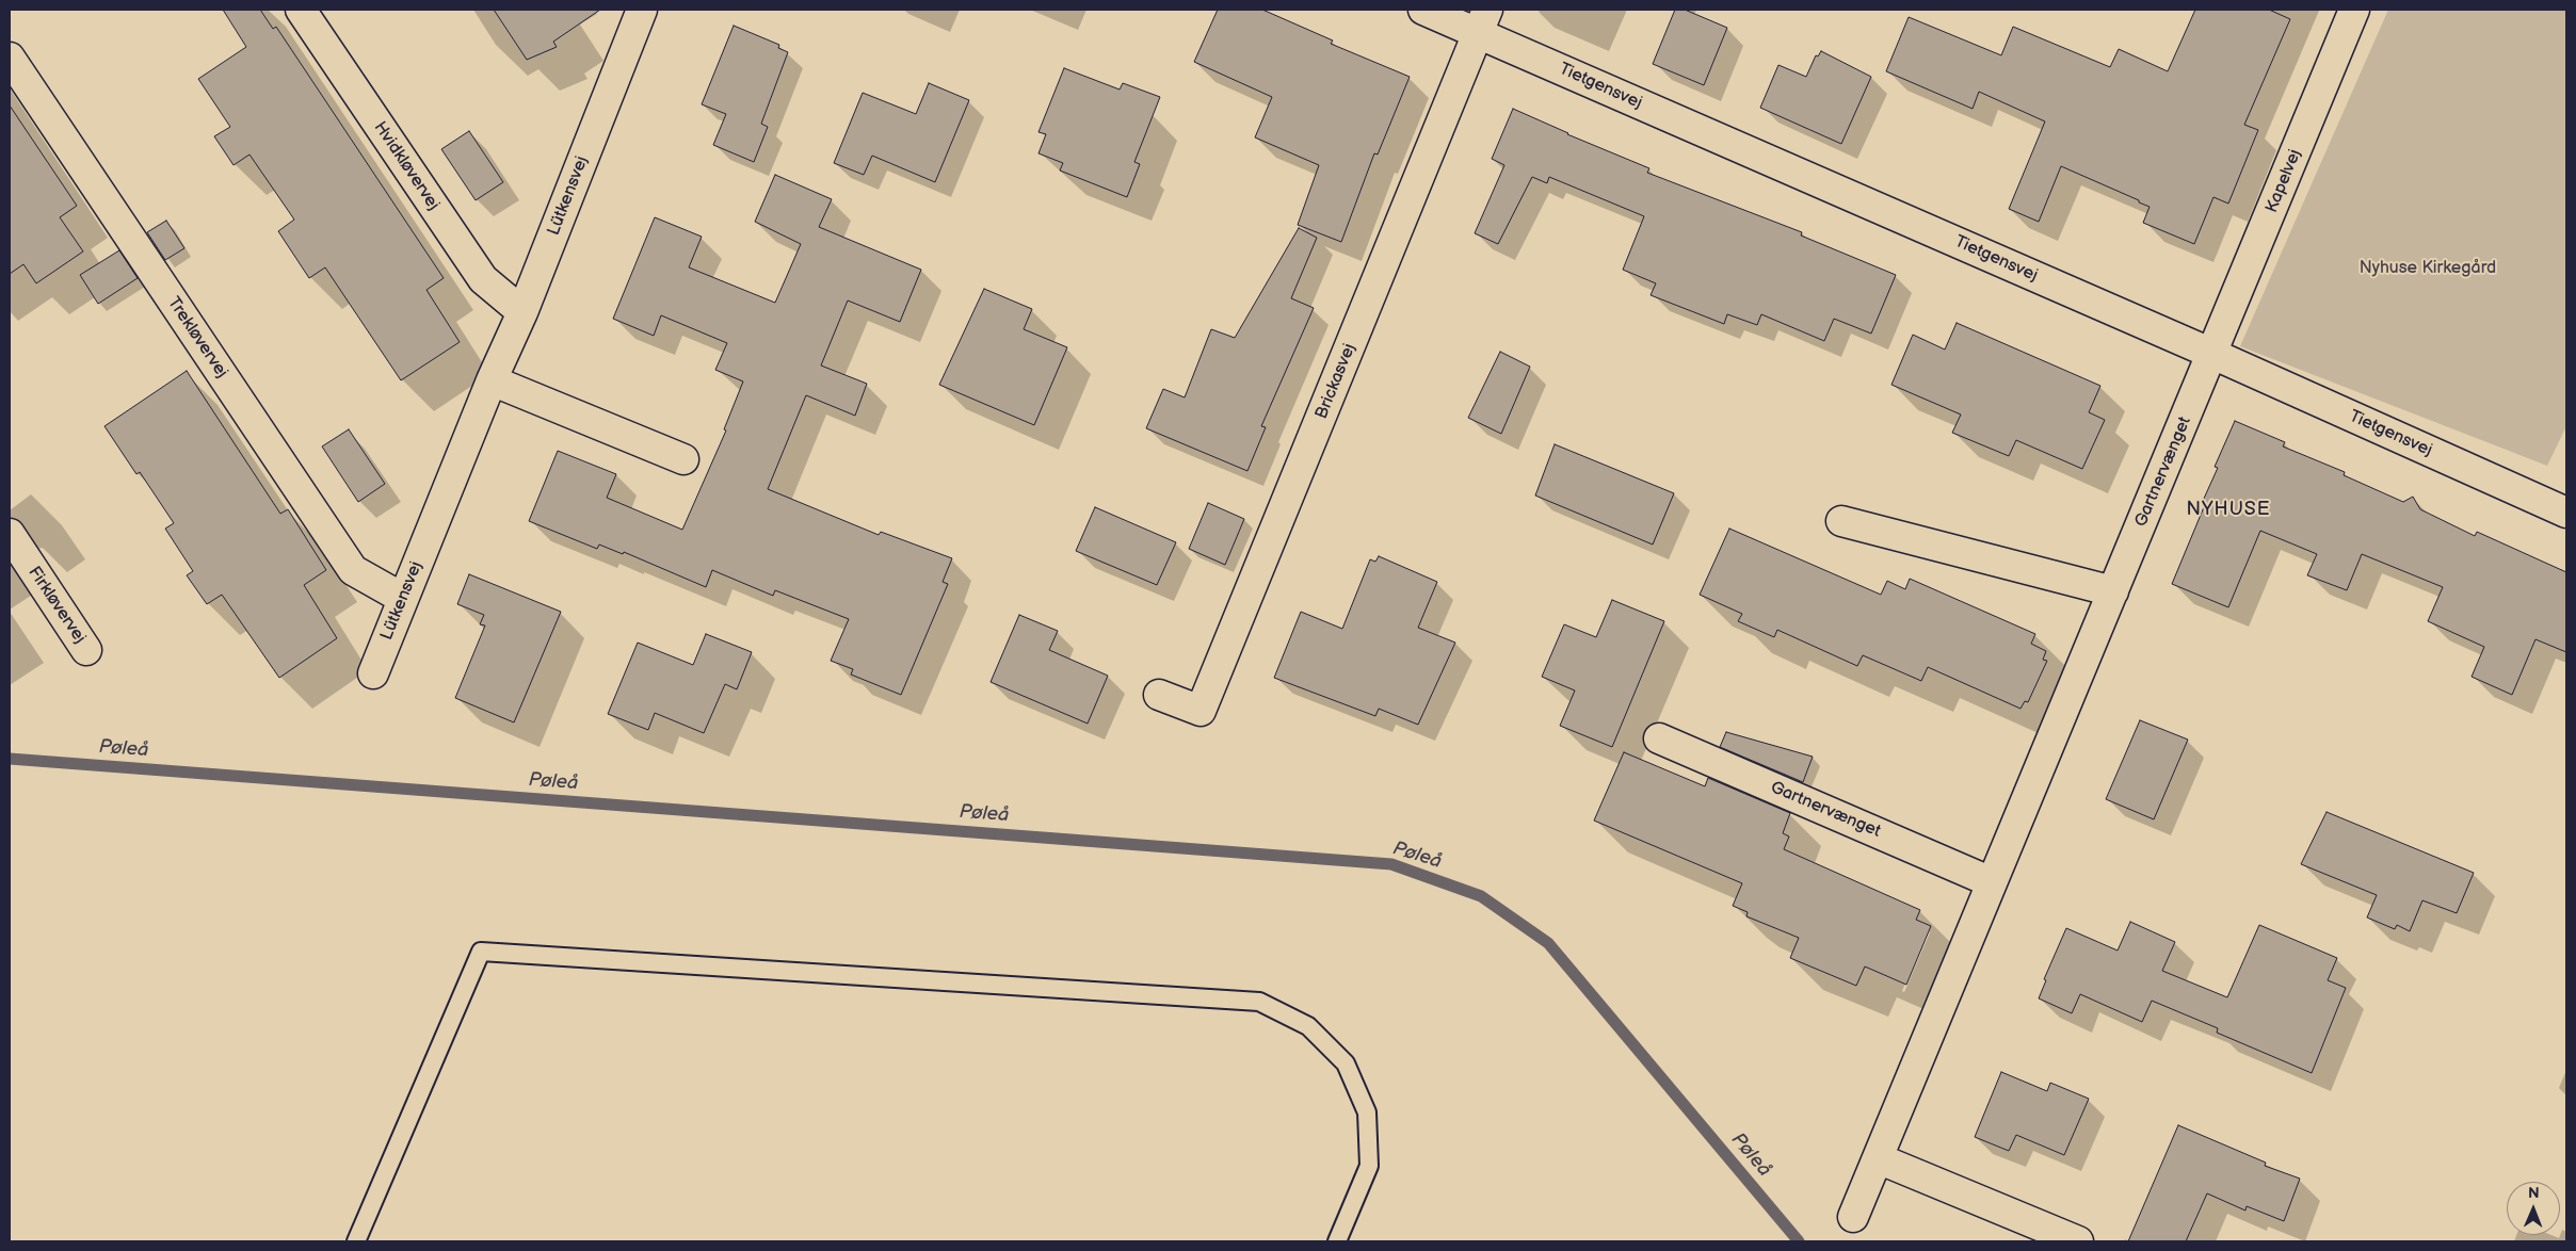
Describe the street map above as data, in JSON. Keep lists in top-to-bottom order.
{
  "streets": {
    "street": [
      "Tietgensvej",
      "Hvidkløvervej",
      "Kapelvej",
      "Lütkensvej",
      "Trekløvervej",
      "Brickasvej",
      "Gartnervænget",
      "Firkløvervej"
    ]
  },
  "crossings": [
    ["Tietgensvej", "Kapelvej"],
    ["Tietgensvej", "Brickasvej"],
    ["Tietgensvej", "Gartnervænget"],
    ["Hvidkløvervej", "Lütkensvej"],
    ["Kapelvej", "Gartnervænget"],
    ["Lütkensvej", "Trekløvervej"]
  ],
  "districts": ["NYHUSE"],
  "water": ["Pøleå"],
  "parks": ["Nyhuse Kirkegård"],
  "north": "top"
}
